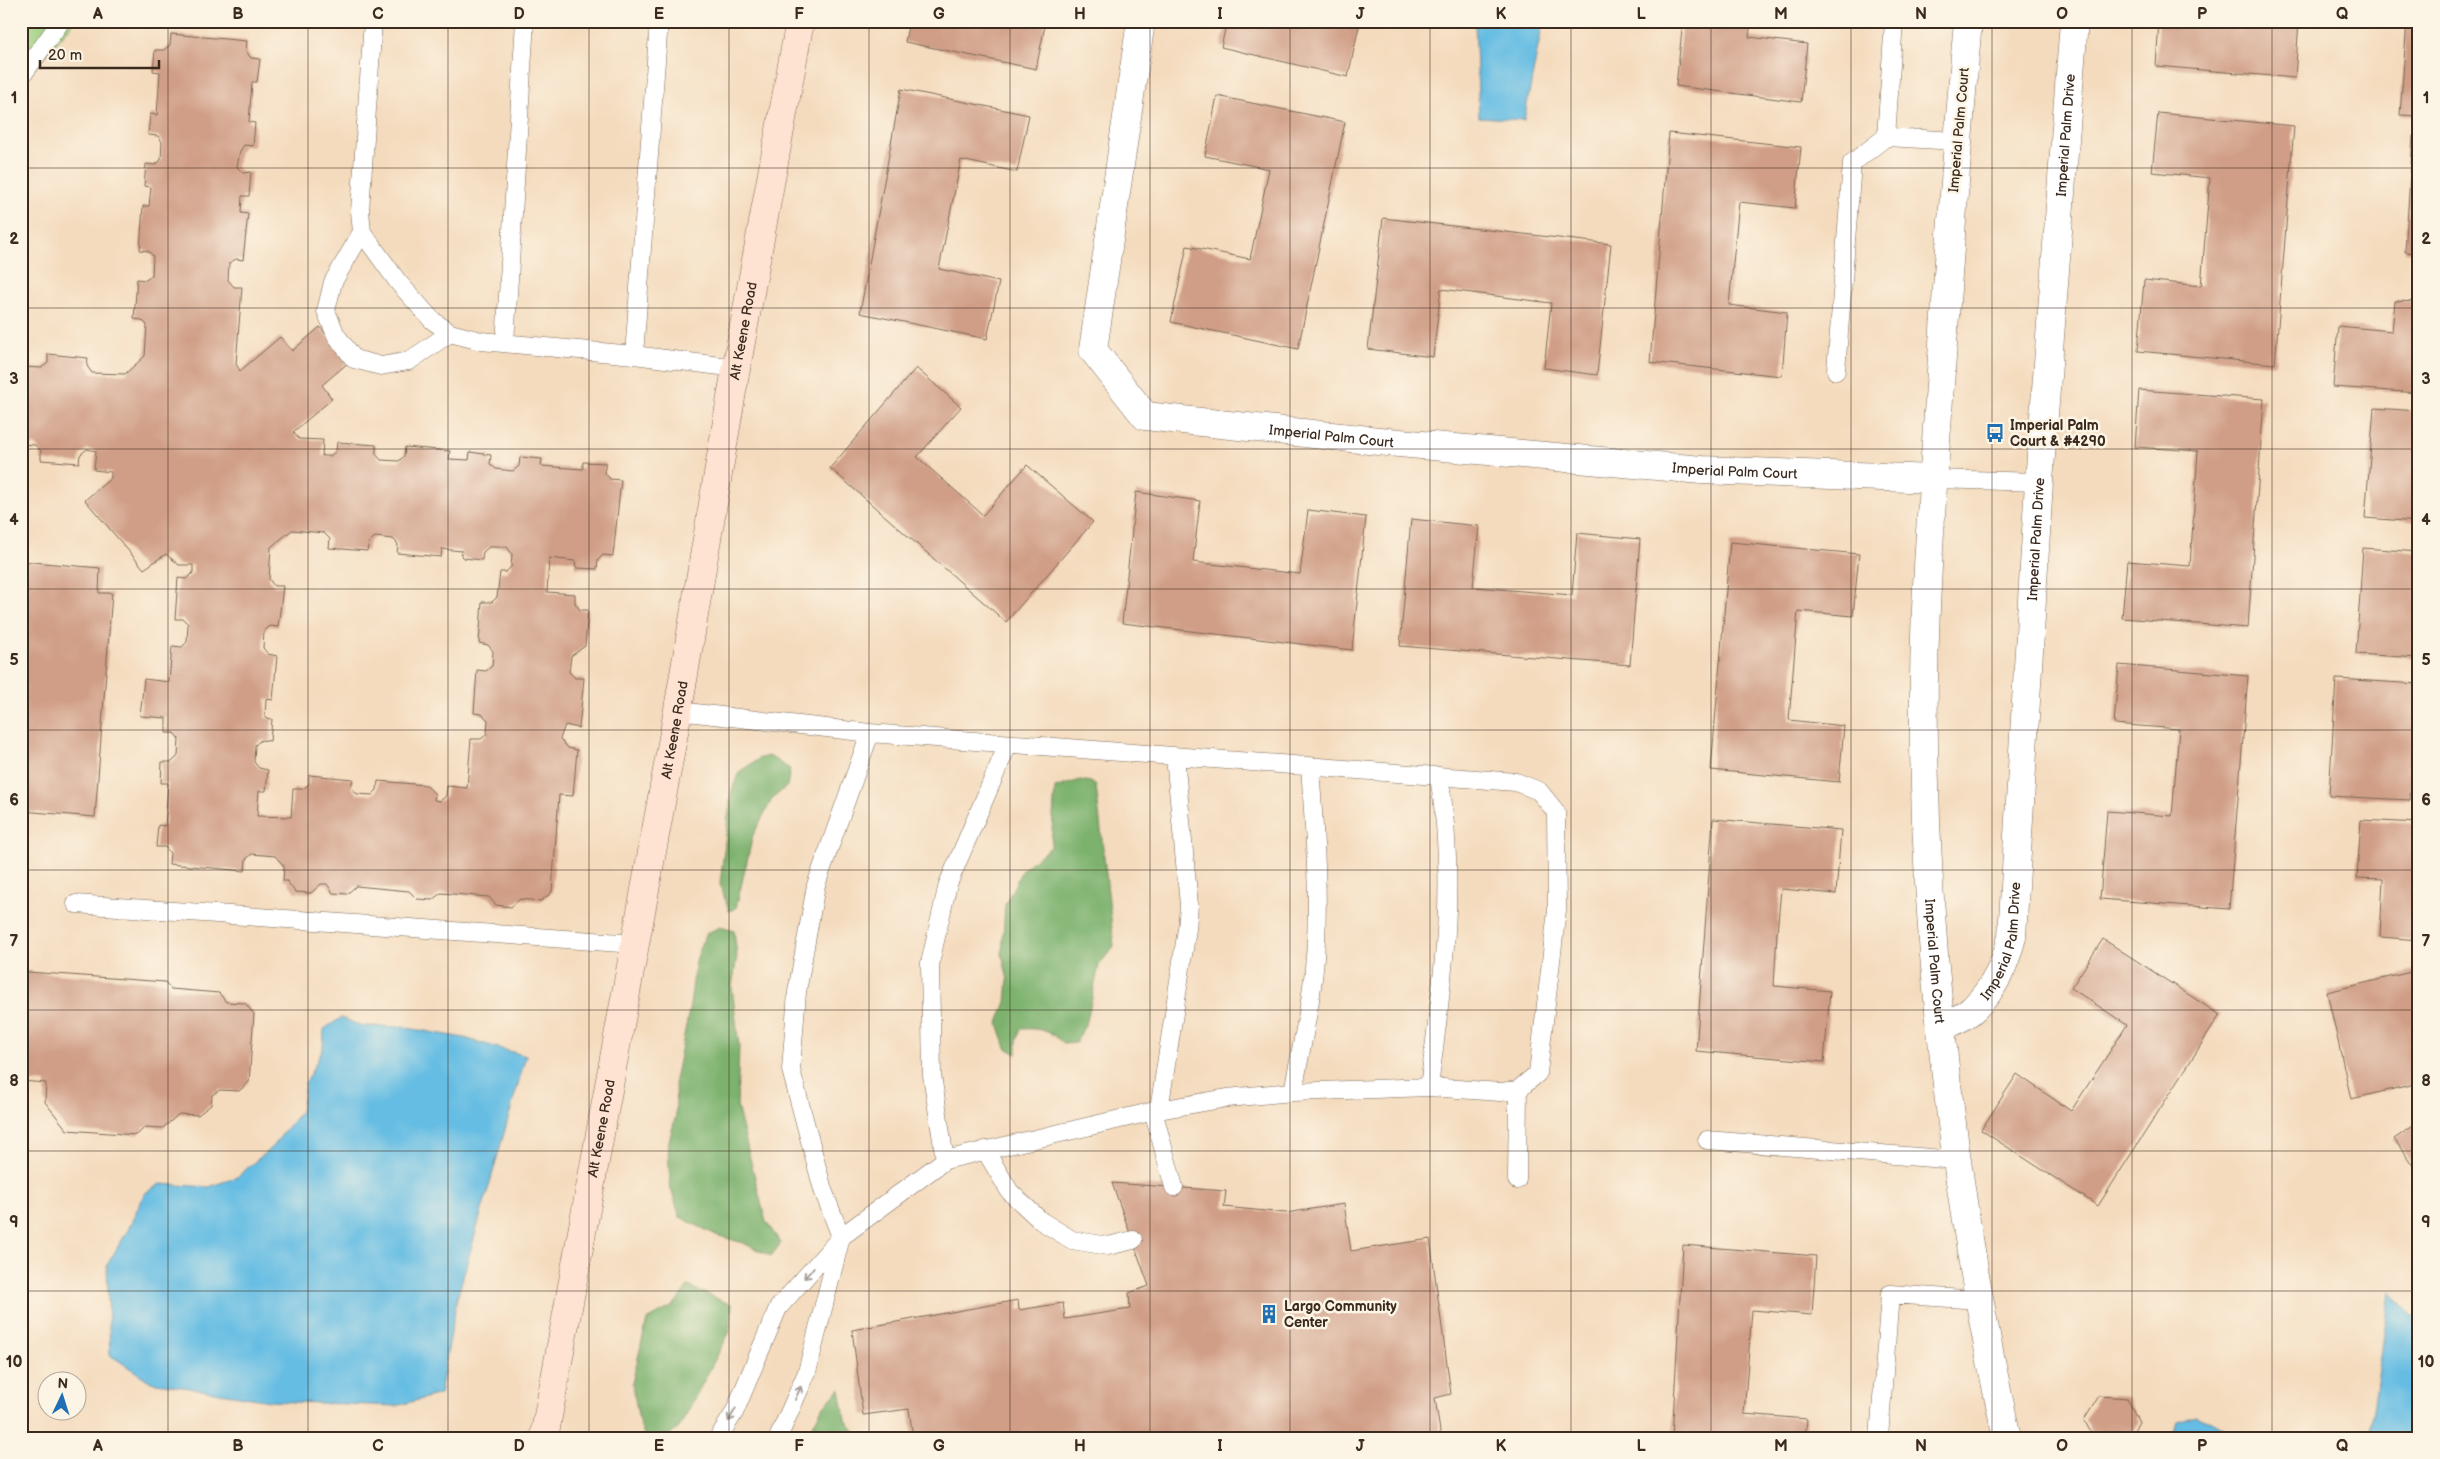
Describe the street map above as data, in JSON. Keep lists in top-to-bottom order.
{
  "streets": {
    "street": ["Imperial Palm Court", "Imperial Palm Drive", "Alt Keene Road"]
  },
  "crossings": [
    ["Imperial Palm Court", "Imperial Palm Drive"]
  ],
  "places": {
    "bus stop": ["Imperial Palm Court & #4290"],
    "building": ["Largo Community Center"]
  },
  "scale_bar": "20 m",
  "north": "top",
  "grid": {
    "columns": [
      "A",
      "B",
      "C",
      "D",
      "E",
      "F",
      "G",
      "H",
      "I",
      "J",
      "K",
      "L",
      "M",
      "N",
      "O",
      "P",
      "Q"
    ],
    "rows": [
      "1",
      "2",
      "3",
      "4",
      "5",
      "6",
      "7",
      "8",
      "9",
      "10"
    ]
  }
}
